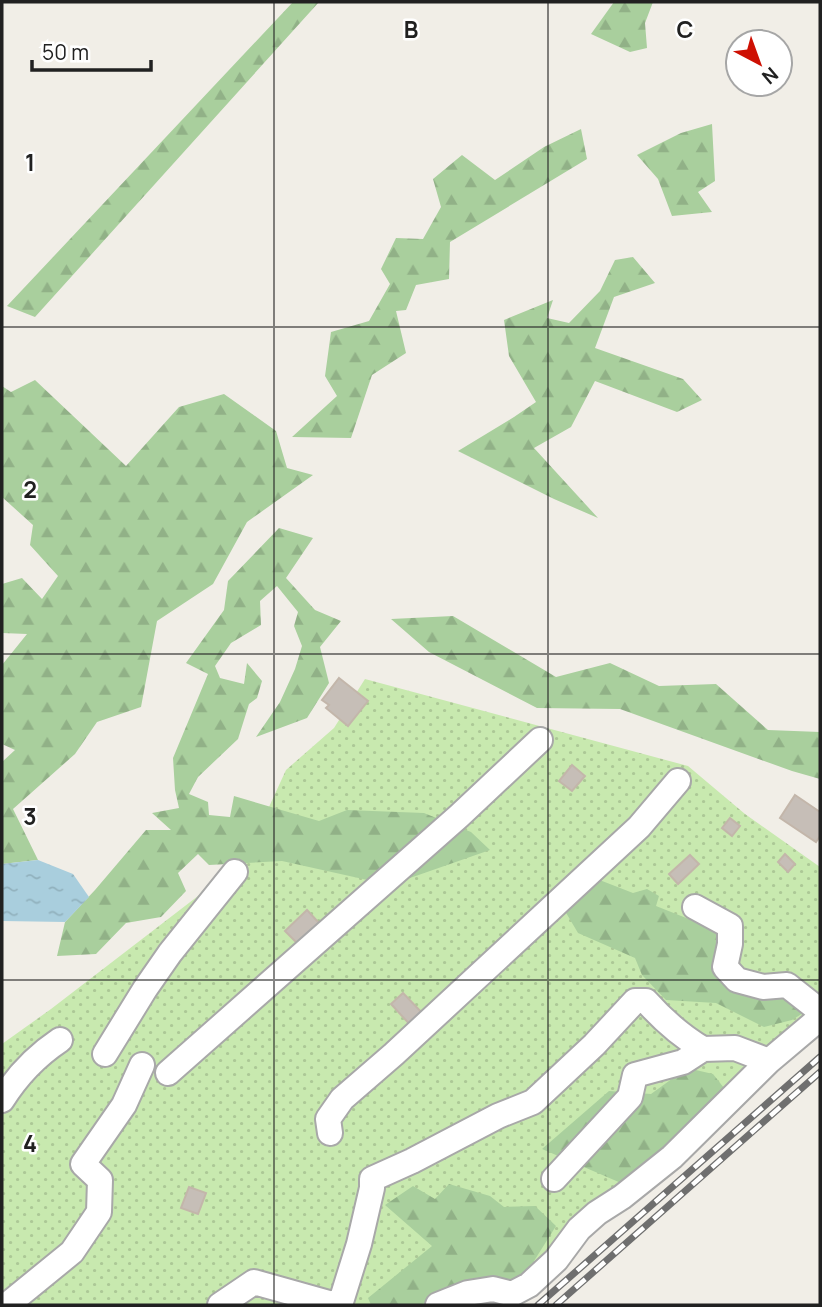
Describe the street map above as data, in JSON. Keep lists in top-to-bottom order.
{
  "scale_bar": "50 m",
  "north": "bottom right",
  "grid": {
    "columns": ["B", "C"],
    "rows": [
      "1",
      "2",
      "3",
      "4"
    ]
  }
}
